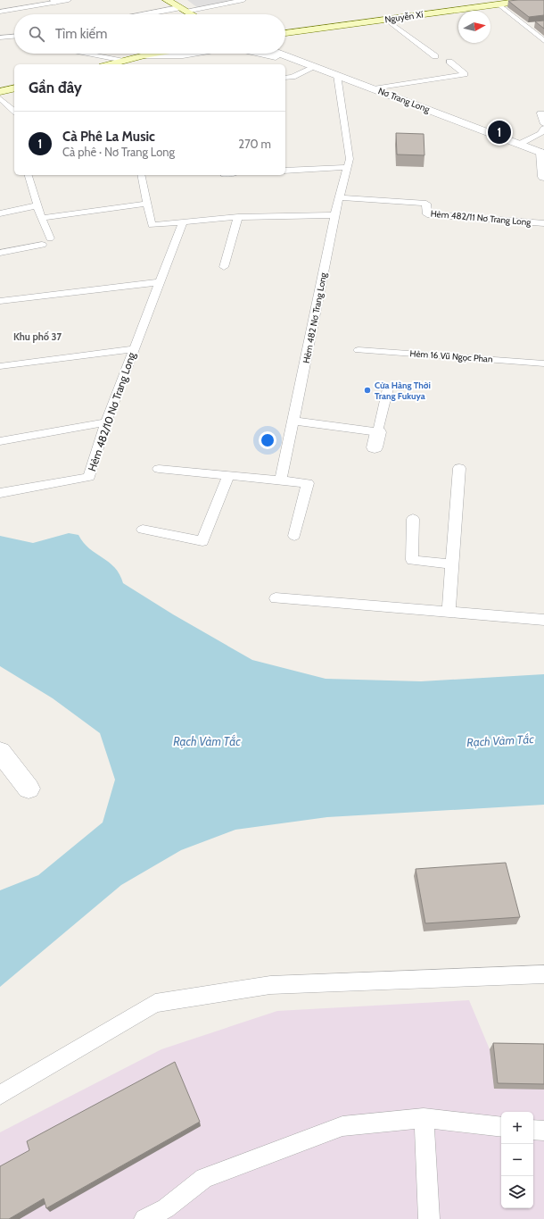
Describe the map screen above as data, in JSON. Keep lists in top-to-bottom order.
{
  "streets": {
    "main road": ["Nguyễn Xí"],
    "street": ["Nơ Trang Long"],
    "lane": [
      "Hẻm 482/11 Nơ Trang Long",
      "Hẻm 482 Nơ Trang Long",
      "Hẻm 16 Vũ Ngọc Phan",
      "Hẻm 482/10 Nơ Trang Long"
    ]
  },
  "crossings": [
    ["Nơ Trang Long", "Hẻm 482 Nơ Trang Long"],
    ["Hẻm 482/11 Nơ Trang Long", "Hẻm 482 Nơ Trang Long"]
  ],
  "districts": ["Khu phố 37"],
  "water": ["Rạch Vàm Tắc"],
  "places": ["Cửa Hàng Thời Trang Fukuya"],
  "north": "right",
  "page": {
    "search": "Tìm kiếm",
    "heading": "Gần đây",
    "list": [
      {
        "mark": "1",
        "name": "Cà Phê La Music",
        "note": "Cà phê · Nơ Trang Long",
        "value": "270 m"
      }
    ],
    "pins": "1",
    "map_buttons": ["+", "−"]
  }
}
